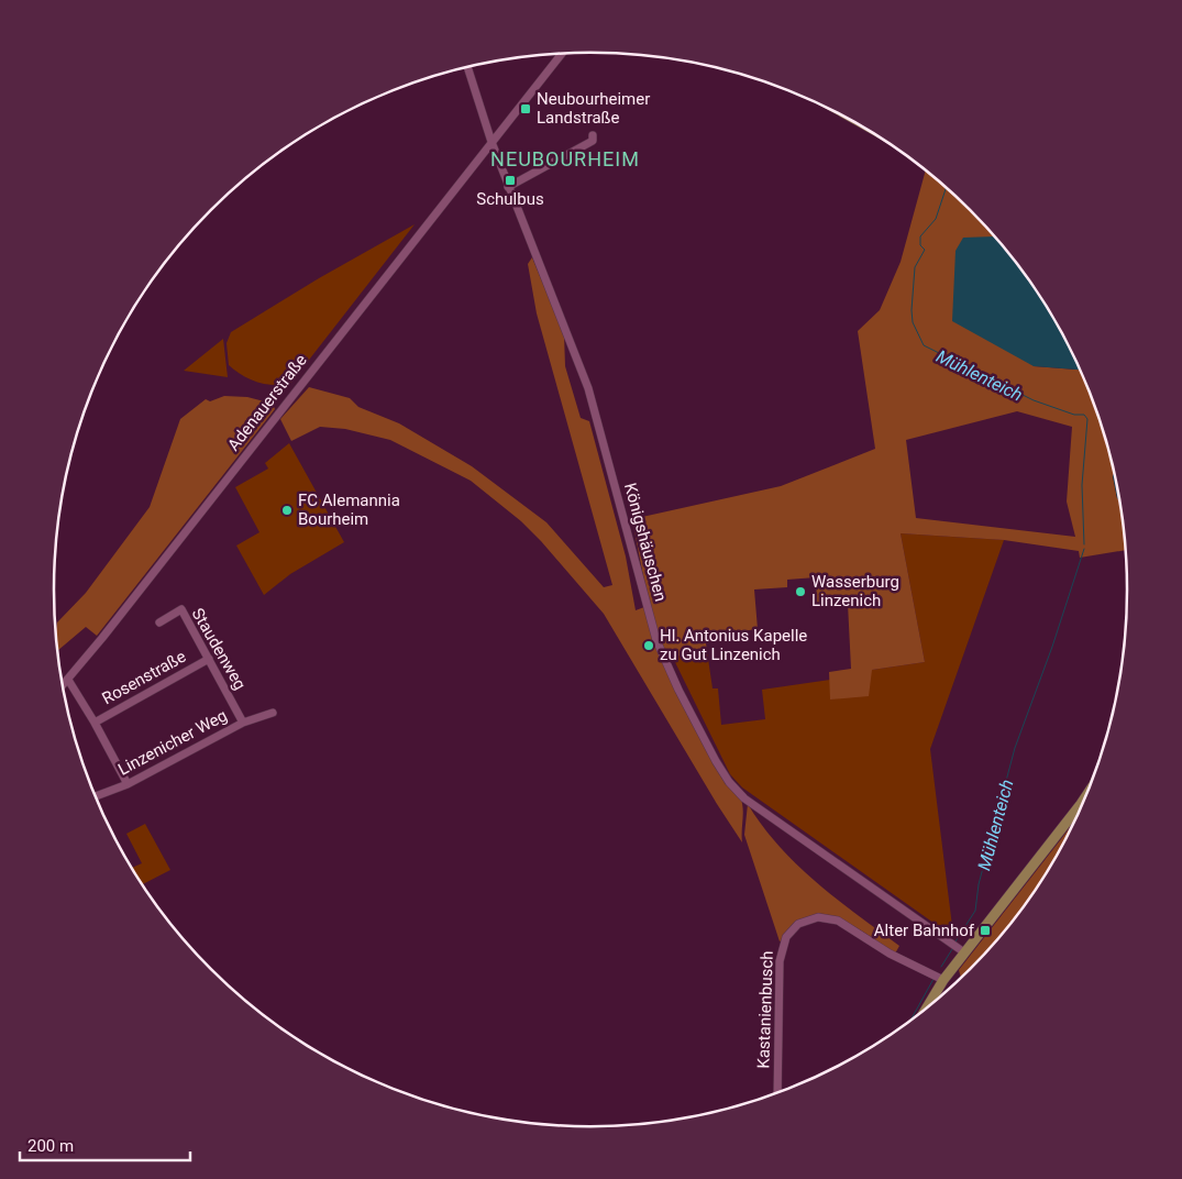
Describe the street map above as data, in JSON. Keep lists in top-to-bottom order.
{
  "streets": {
    "street": [
      "Adenauerstraße",
      "Königshäuschen",
      "Staudenweg",
      "Rosenstraße",
      "Linzenicher Weg",
      "Kastanienbusch"
    ]
  },
  "crossings": [
    ["Adenauerstraße", "Königshäuschen"],
    ["Staudenweg", "Rosenstraße"],
    ["Staudenweg", "Linzenicher Weg"]
  ],
  "districts": ["NEUBOURHEIM"],
  "water": ["Mühlenteich"],
  "places": {
    "transit": ["Neubourheimer Landstraße", "Schulbus", "Alter Bahnhof"],
    "other": ["FC Alemannia Bourheim", "Wasserburg Linzenich", "Hl. Antonius Kapelle zu Gut Linzenich"]
  },
  "scale_bar": "200 m"
}
